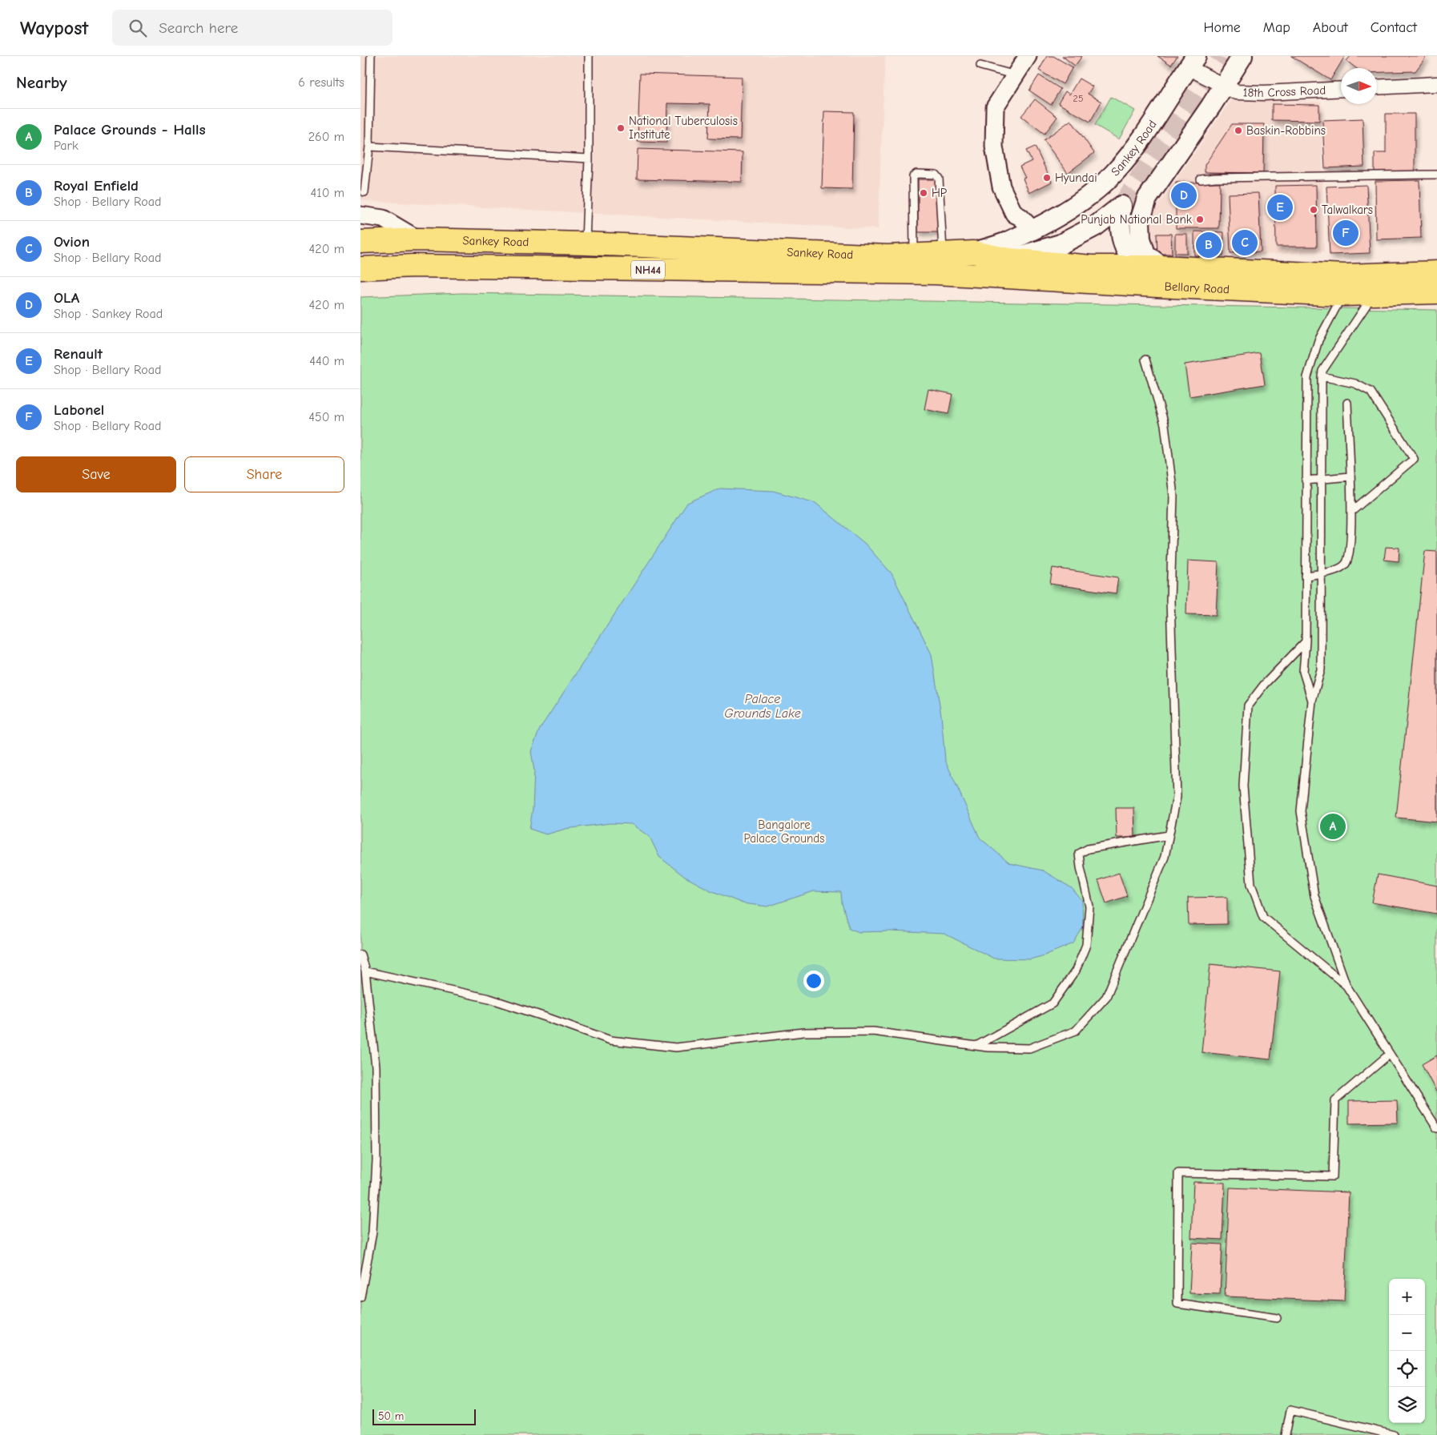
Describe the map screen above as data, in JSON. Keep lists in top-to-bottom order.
{
  "streets": {
    "main road": ["Sankey Road", "NH44", "Bellary Road"],
    "street": ["18th Cross Road"]
  },
  "crossings": [
    ["18th Cross Road", "Sankey Road"],
    ["Sankey Road", "Bellary Road"]
  ],
  "water": ["Palace Grounds Lake"],
  "parks": ["Bangalore Palace Grounds"],
  "places": [
    "National Tuberculosis Institute",
    "Baskin-Robbins",
    "Hyundai",
    "HP",
    "Talwalkars",
    "Punjab National Bank"
  ],
  "house_numbers": ["25"],
  "scale_bar": "50 m",
  "north": "right",
  "page": {
    "header": "Waypost",
    "search": "Search here",
    "nav": [
      "Home",
      "Map",
      "About",
      "Contact"
    ],
    "heading": ["Nearby", "6 results"],
    "list": [
      {
        "mark": "A",
        "name": "Palace Grounds - Halls",
        "note": "Park",
        "value": "260 m"
      },
      {
        "mark": "B",
        "name": "Royal Enfield",
        "note": "Shop · Bellary Road",
        "value": "410 m"
      },
      {
        "mark": "C",
        "name": "Ovion",
        "note": "Shop · Bellary Road",
        "value": "420 m"
      },
      {
        "mark": "D",
        "name": "OLA",
        "note": "Shop · Sankey Road",
        "value": "420 m"
      },
      {
        "mark": "E",
        "name": "Renault",
        "note": "Shop · Bellary Road",
        "value": "440 m"
      },
      {
        "mark": "F",
        "name": "Labonel",
        "note": "Shop · Bellary Road",
        "value": "450 m"
      }
    ],
    "pins": [
      "D",
      "E",
      "F",
      "C",
      "B",
      "A"
    ],
    "buttons": ["Save", "Share"],
    "map_buttons": ["+", "−"],
    "scale": "50 m"
  }
}
